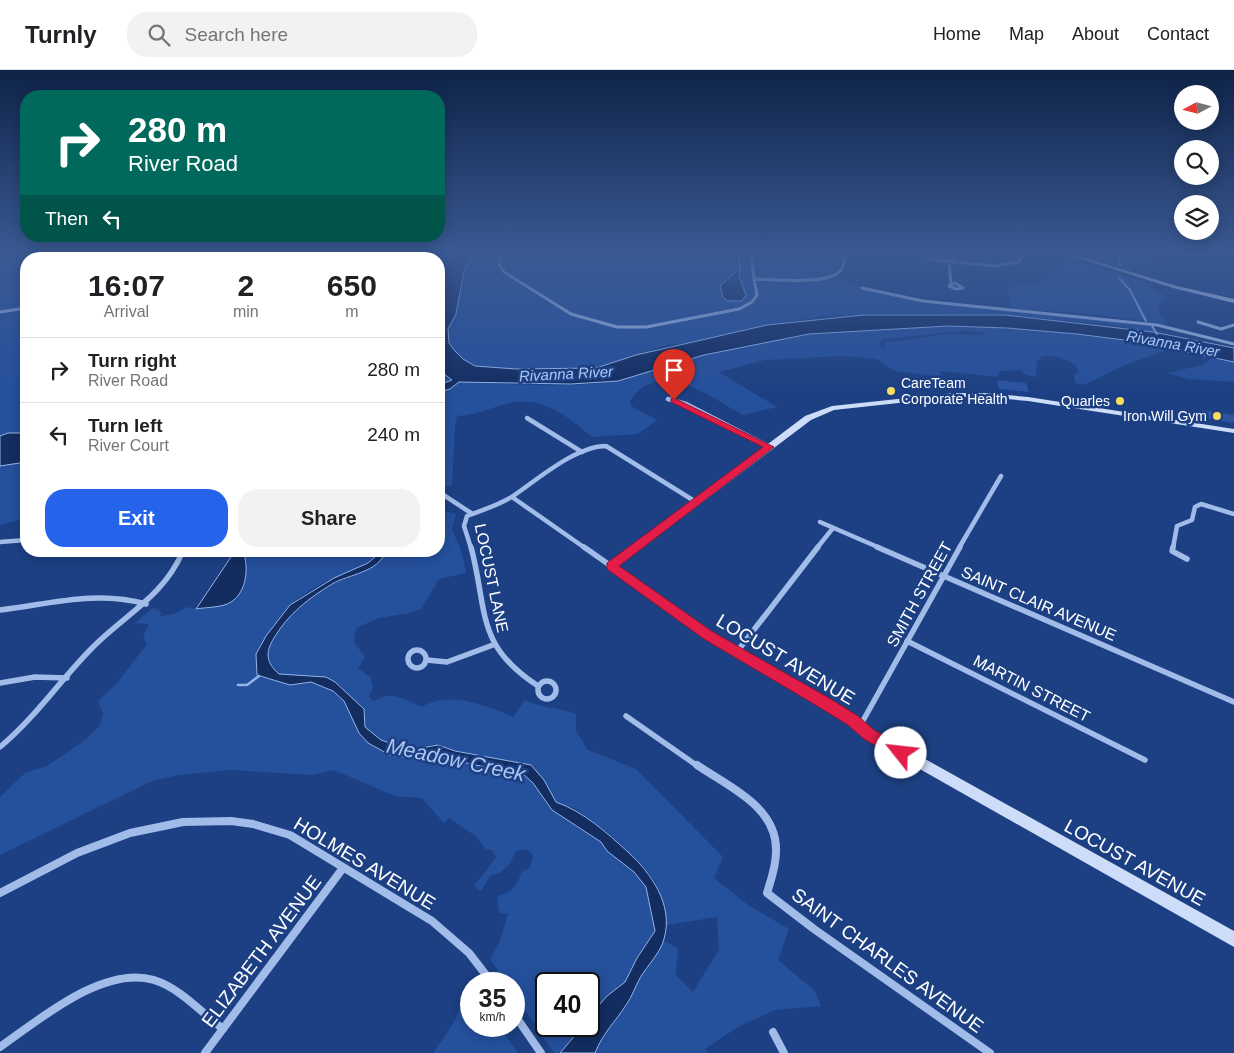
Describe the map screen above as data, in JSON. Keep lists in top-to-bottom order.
{
  "streets": {
    "street": [
      "LOCUST LANE",
      "SMITH STREET",
      "SAINT CLAIR AVENUE",
      "LOCUST AVENUE",
      "MARTIN STREET",
      "HOLMES AVENUE",
      "ELIZABETH AVENUE",
      "SAINT CHARLES AVENUE"
    ]
  },
  "crossings": [
    ["LOCUST LANE", "LOCUST AVENUE"],
    ["SMITH STREET", "SAINT CLAIR AVENUE"],
    ["SMITH STREET", "LOCUST AVENUE"],
    ["SMITH STREET", "MARTIN STREET"],
    ["HOLMES AVENUE", "ELIZABETH AVENUE"]
  ],
  "water": ["Rivanna River", "Meadow Creek"],
  "places": ["CareTeam Corporate Health", "Quarles", "Iron Will Gym"],
  "north": "left",
  "page": {
    "header": "Turnly",
    "search": "Search here",
    "nav": [
      "Home",
      "Map",
      "About",
      "Contact"
    ],
    "turn": ["280 m", "River Road"],
    "then": "Then",
    "eta": [
      "16:07",
      "Arrival",
      "2",
      "min",
      "650",
      "m"
    ],
    "list": [
      {
        "name": "Turn right",
        "note": "River Road",
        "value": "280 m"
      },
      {
        "name": "Turn left",
        "note": "River Court",
        "value": "240 m"
      }
    ],
    "buttons": ["Exit", "Share"],
    "speed": "35 km/h",
    "limit": "40"
  }
}
